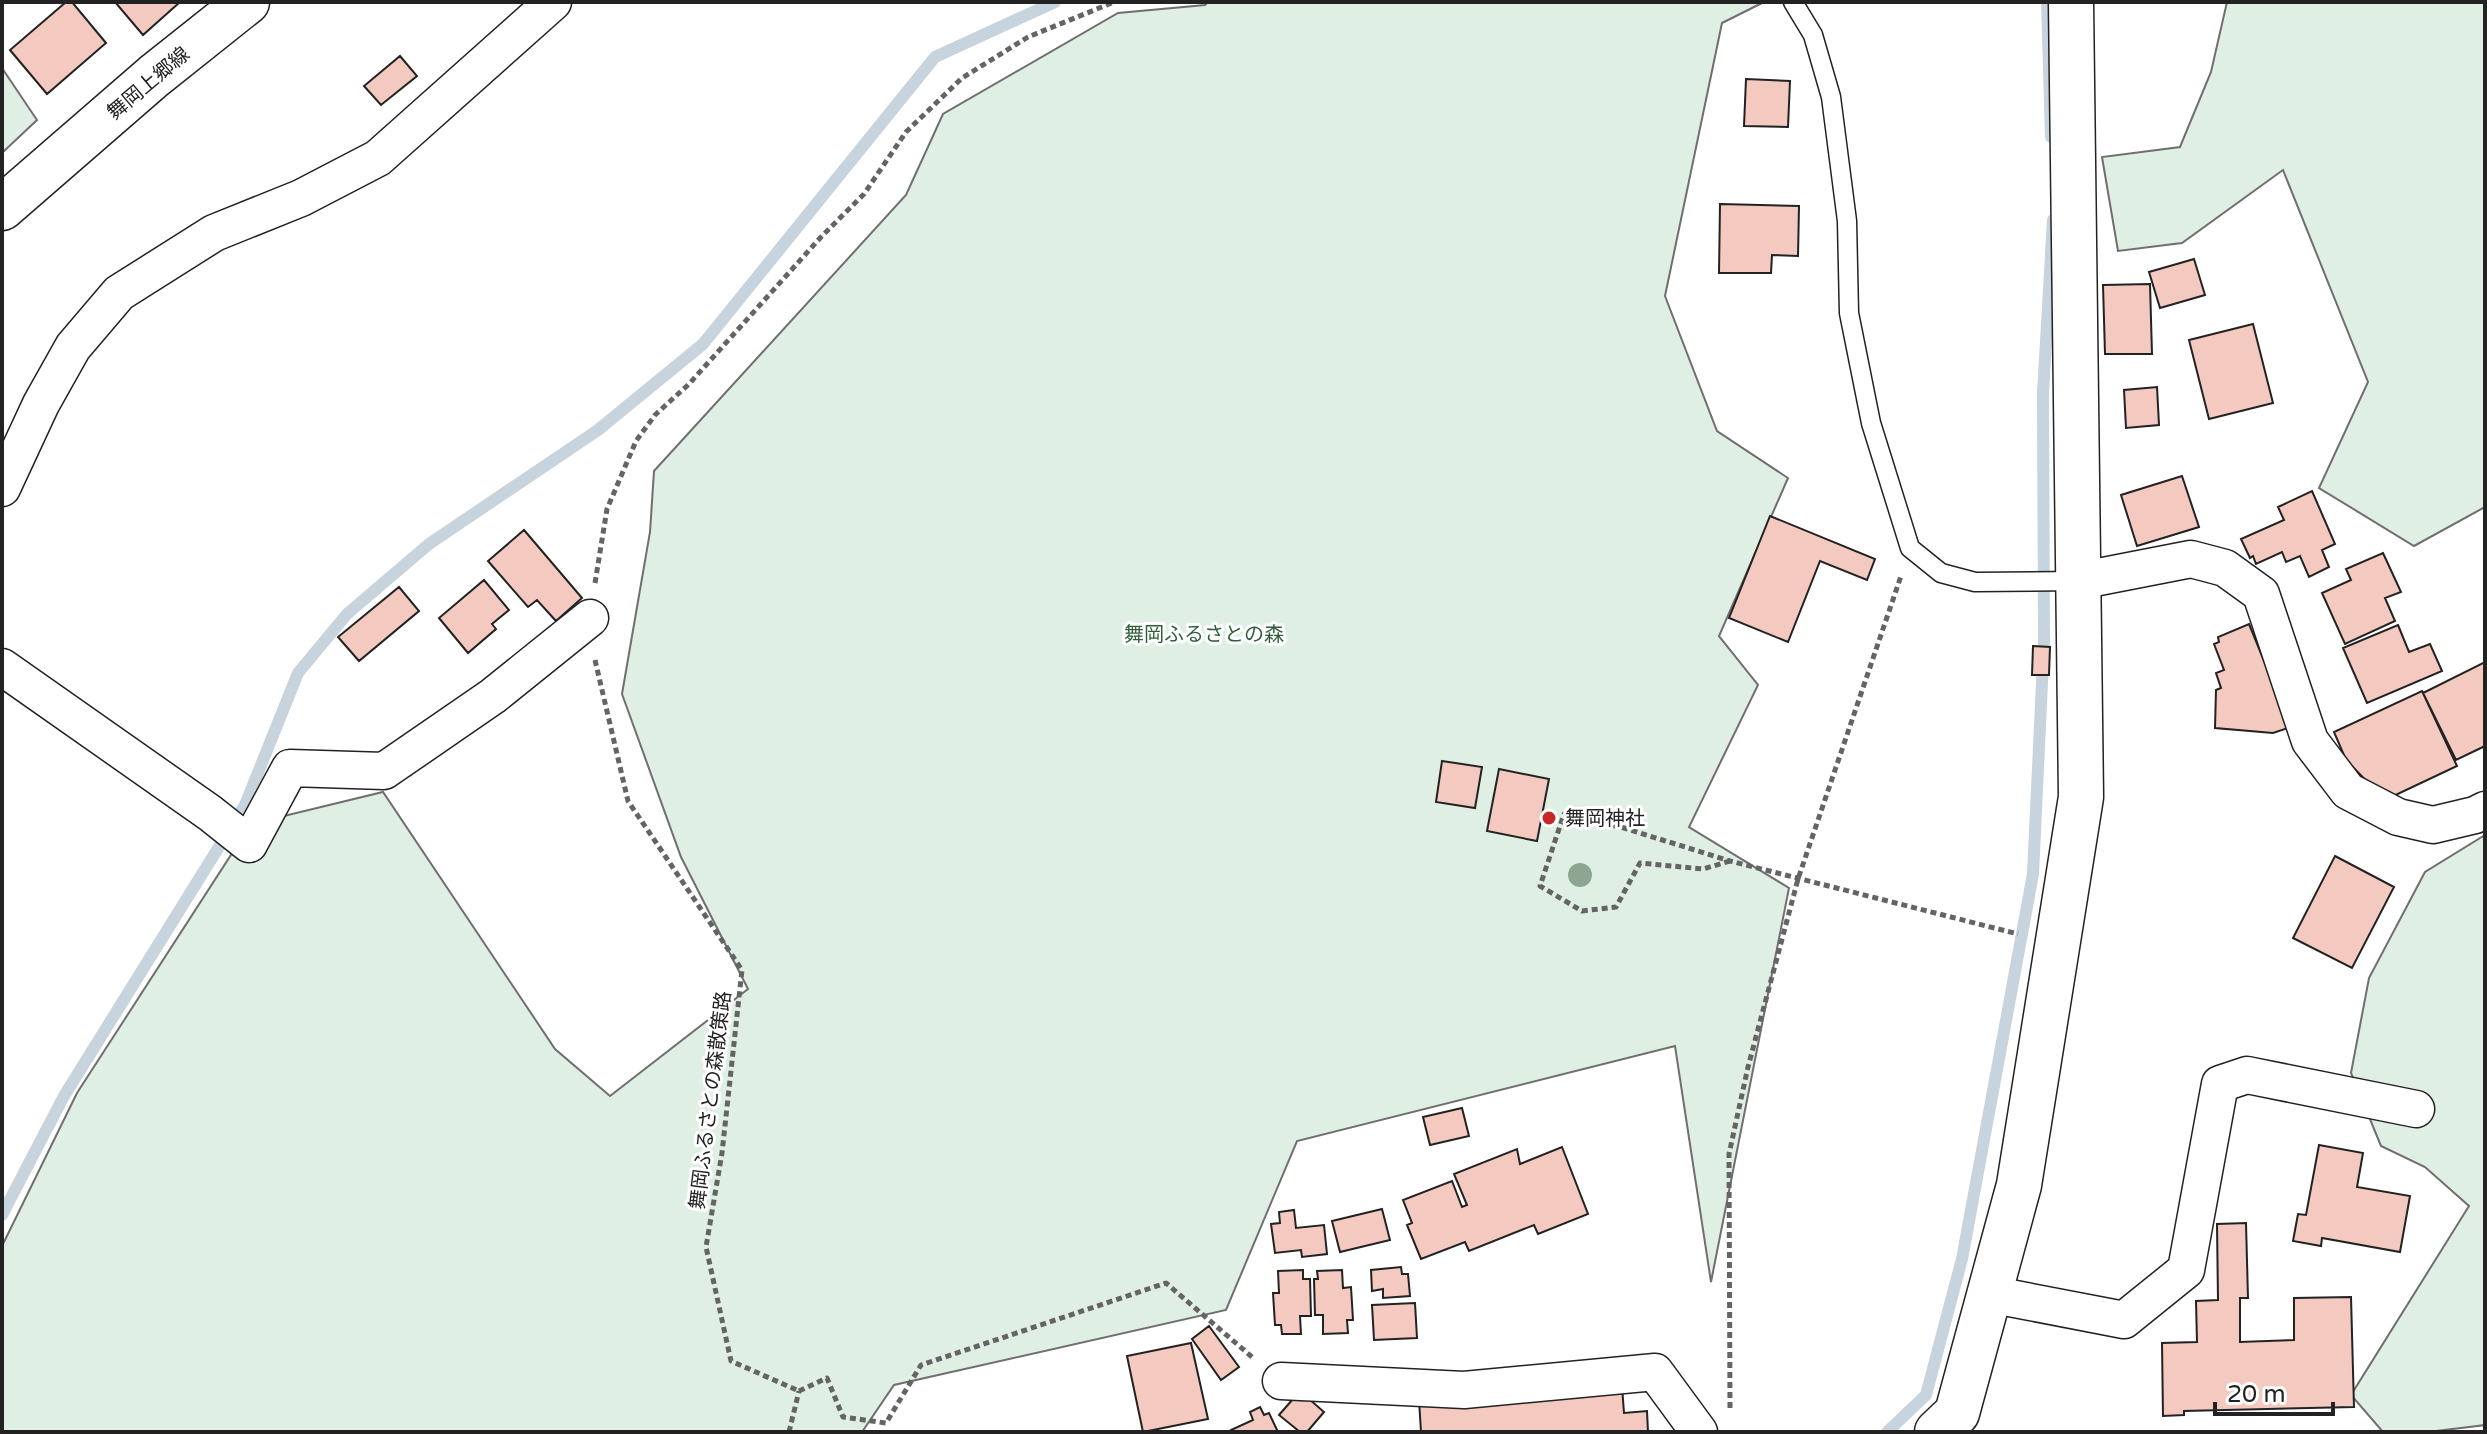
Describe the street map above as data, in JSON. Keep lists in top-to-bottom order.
{
  "streets": {
    "street": ["舞岡上郷線"],
    "path": ["舞岡ふるさとの森散策路"]
  },
  "parks": ["舞岡ふるさとの森"],
  "places": ["舞岡神社"],
  "scale_bar": "20 m"
}
